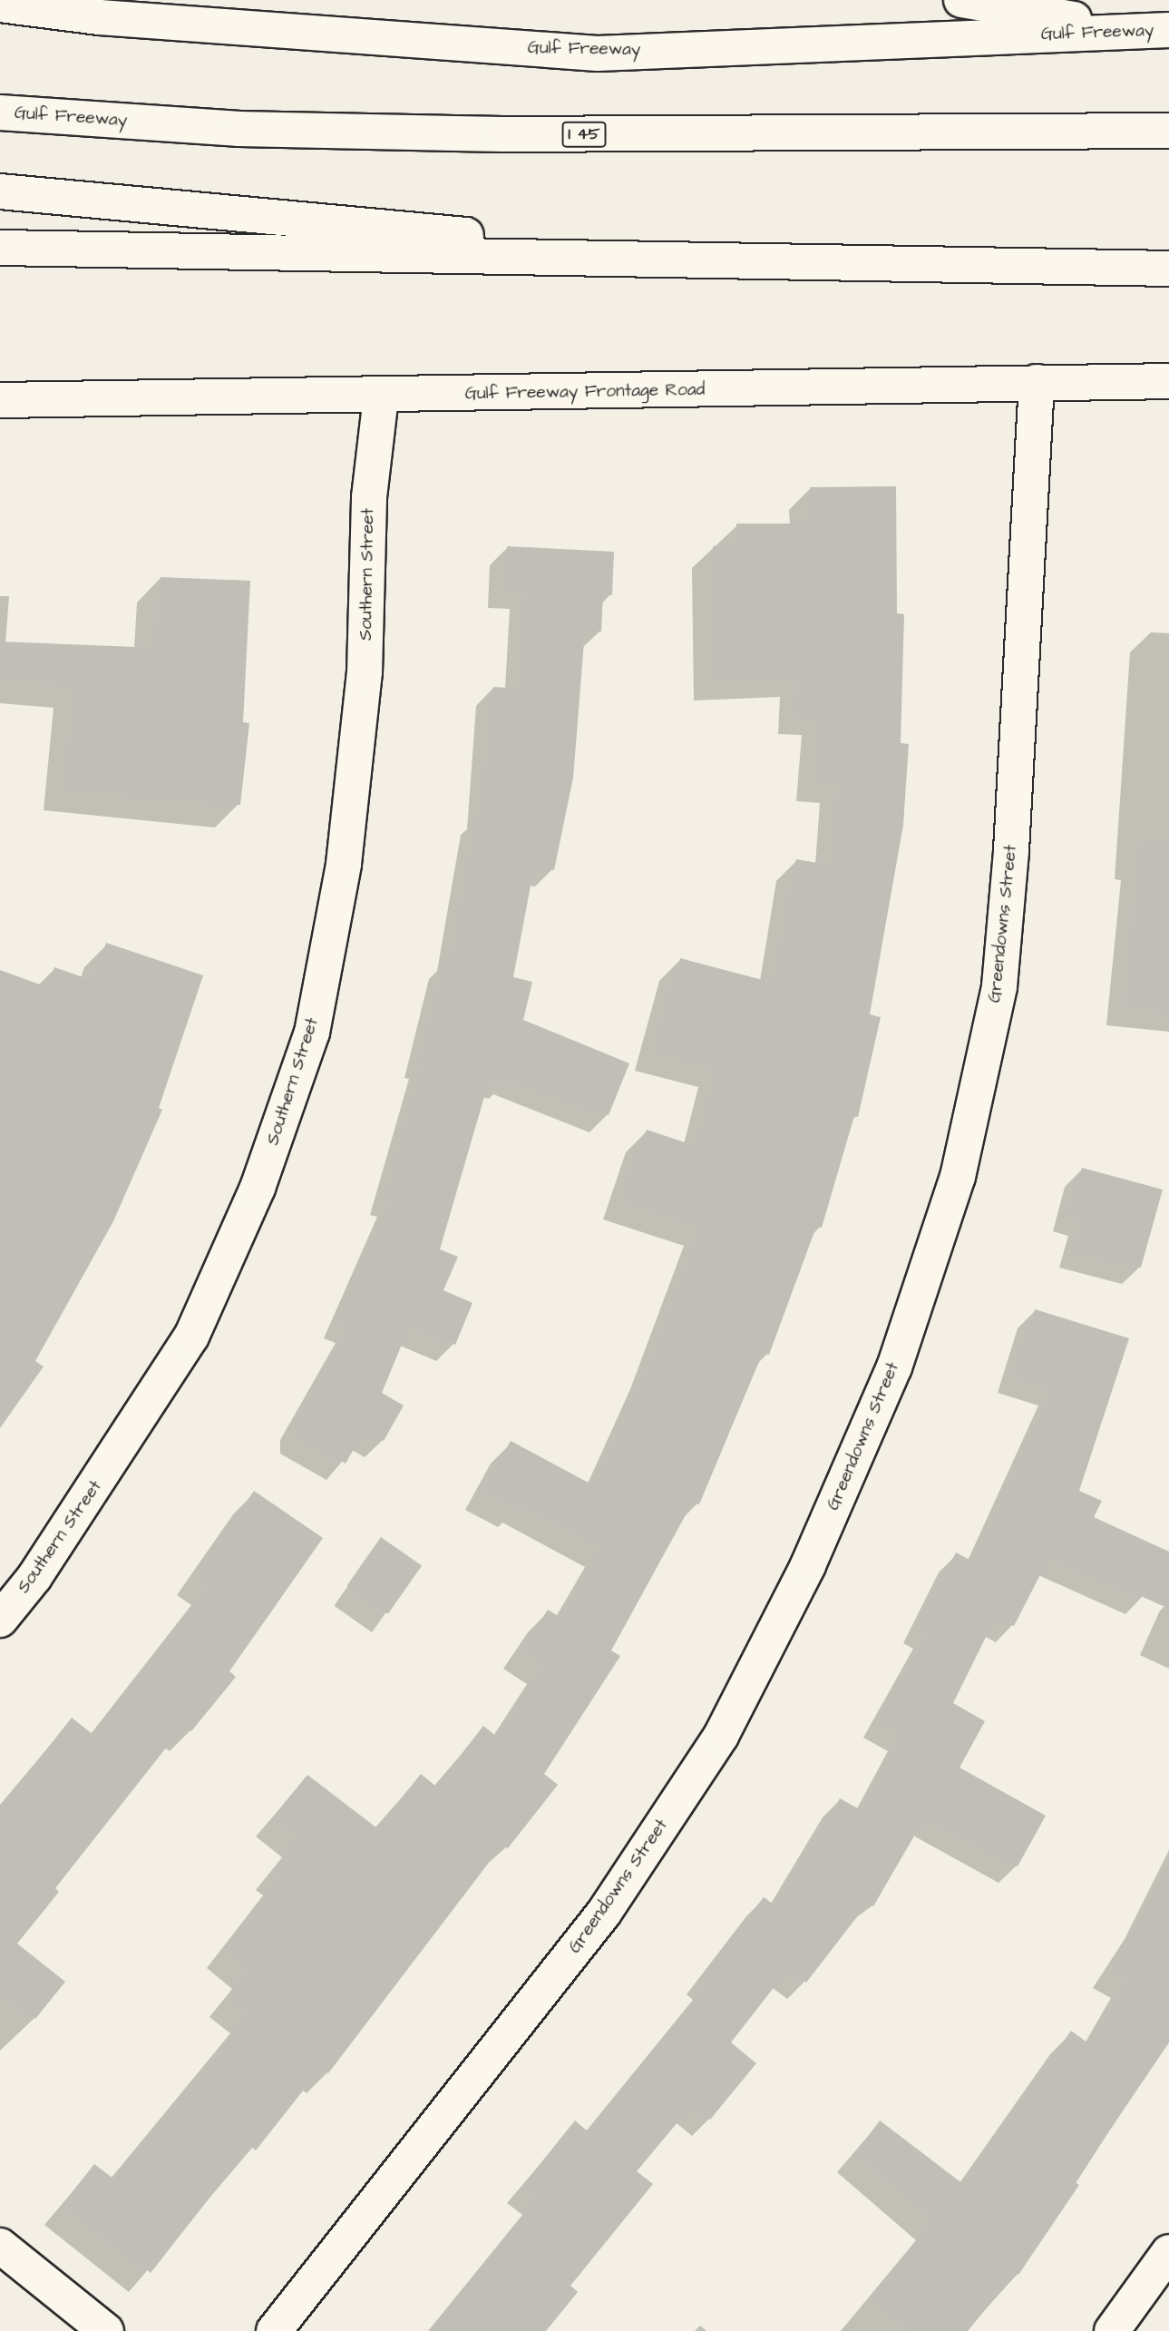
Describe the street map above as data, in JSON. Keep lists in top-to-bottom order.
{
  "streets": {
    "main road": [
      "Gulf Freeway",
      "I 45",
      "Gulf Freeway Frontage Road",
      "Southern Street",
      "Greendowns Street"
    ]
  },
  "crossings": [
    ["Gulf Freeway Frontage Road", "Southern Street"],
    ["Gulf Freeway Frontage Road", "Greendowns Street"]
  ]
}
